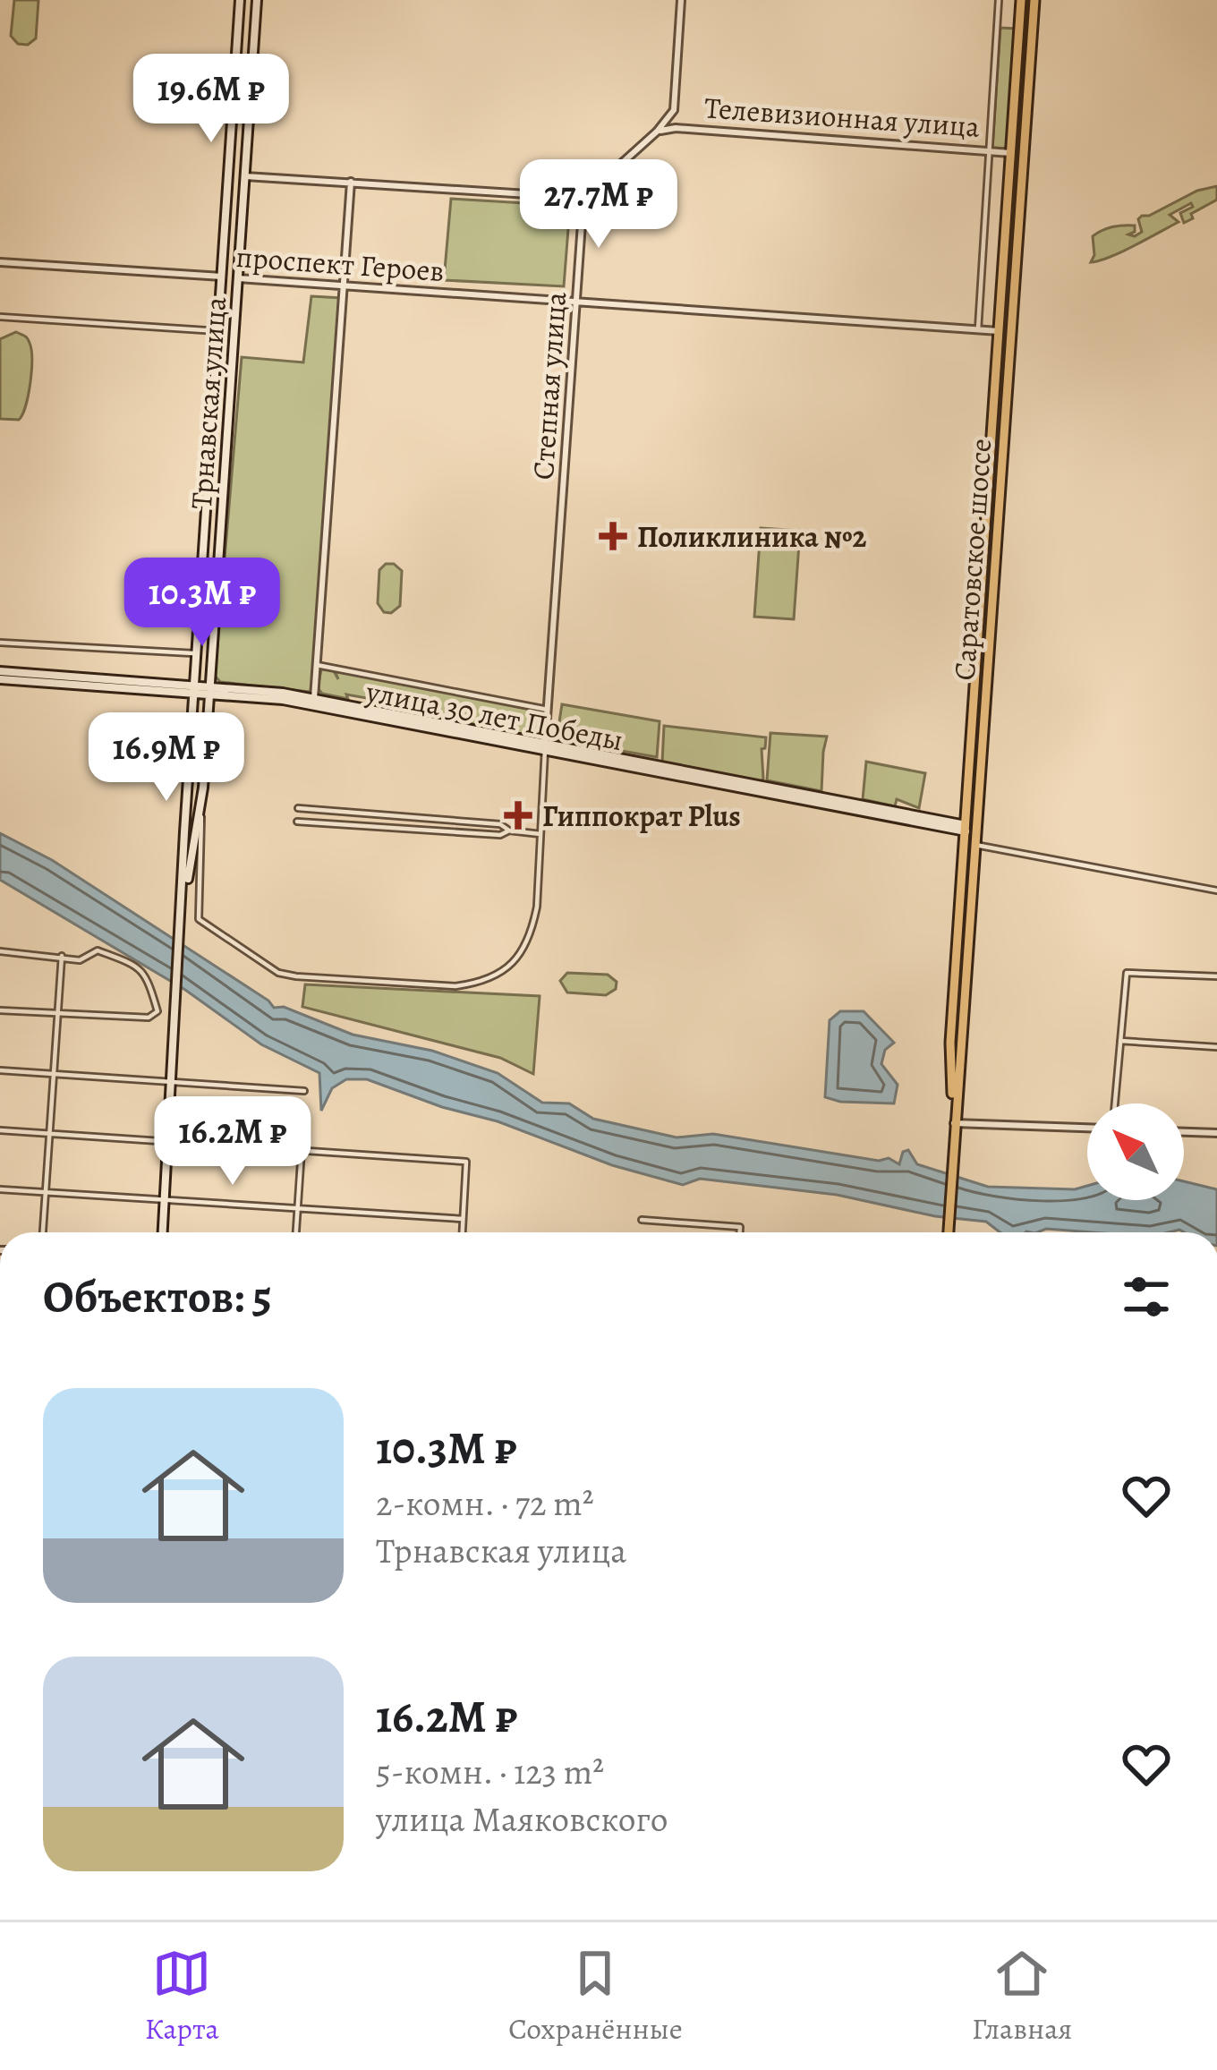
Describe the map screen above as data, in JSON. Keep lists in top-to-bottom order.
{
  "streets": {
    "main road": [
      "Телевизионная улица",
      "проспект Героев",
      "Трнавская улица",
      "Саратовское шоссе",
      "улица 30 лет Победы"
    ],
    "street": ["Степная улица"]
  },
  "crossings": [
    ["Телевизионная улица", "Саратовское шоссе"],
    ["проспект Героев", "Степная улица"],
    ["проспект Героев", "Трнавская улица"],
    ["проспект Героев", "Саратовское шоссе"],
    ["Степная улица", "улица 30 лет Победы"],
    ["Трнавская улица", "улица 30 лет Победы"],
    ["Саратовское шоссе", "улица 30 лет Победы"]
  ],
  "places": {
    "health": ["Поликлиника №2", "Гиппократ Plus"]
  },
  "north": "top left",
  "page": {
    "price": [
      "19.6M ₽",
      "27.7M ₽",
      "10.3M ₽",
      "16.9M ₽",
      "16.2M ₽"
    ],
    "heading": "Объектов: 5",
    "list": [
      {
        "name": "10.3M ₽",
        "note": "2-комн. · 72 m² · Трнавская улица"
      },
      {
        "name": "16.2M ₽",
        "note": "5-комн. · 123 m² · улица Маяковского"
      }
    ],
    "tabs": ["Карта", "Сохранённые", "Главная"]
  }
}
